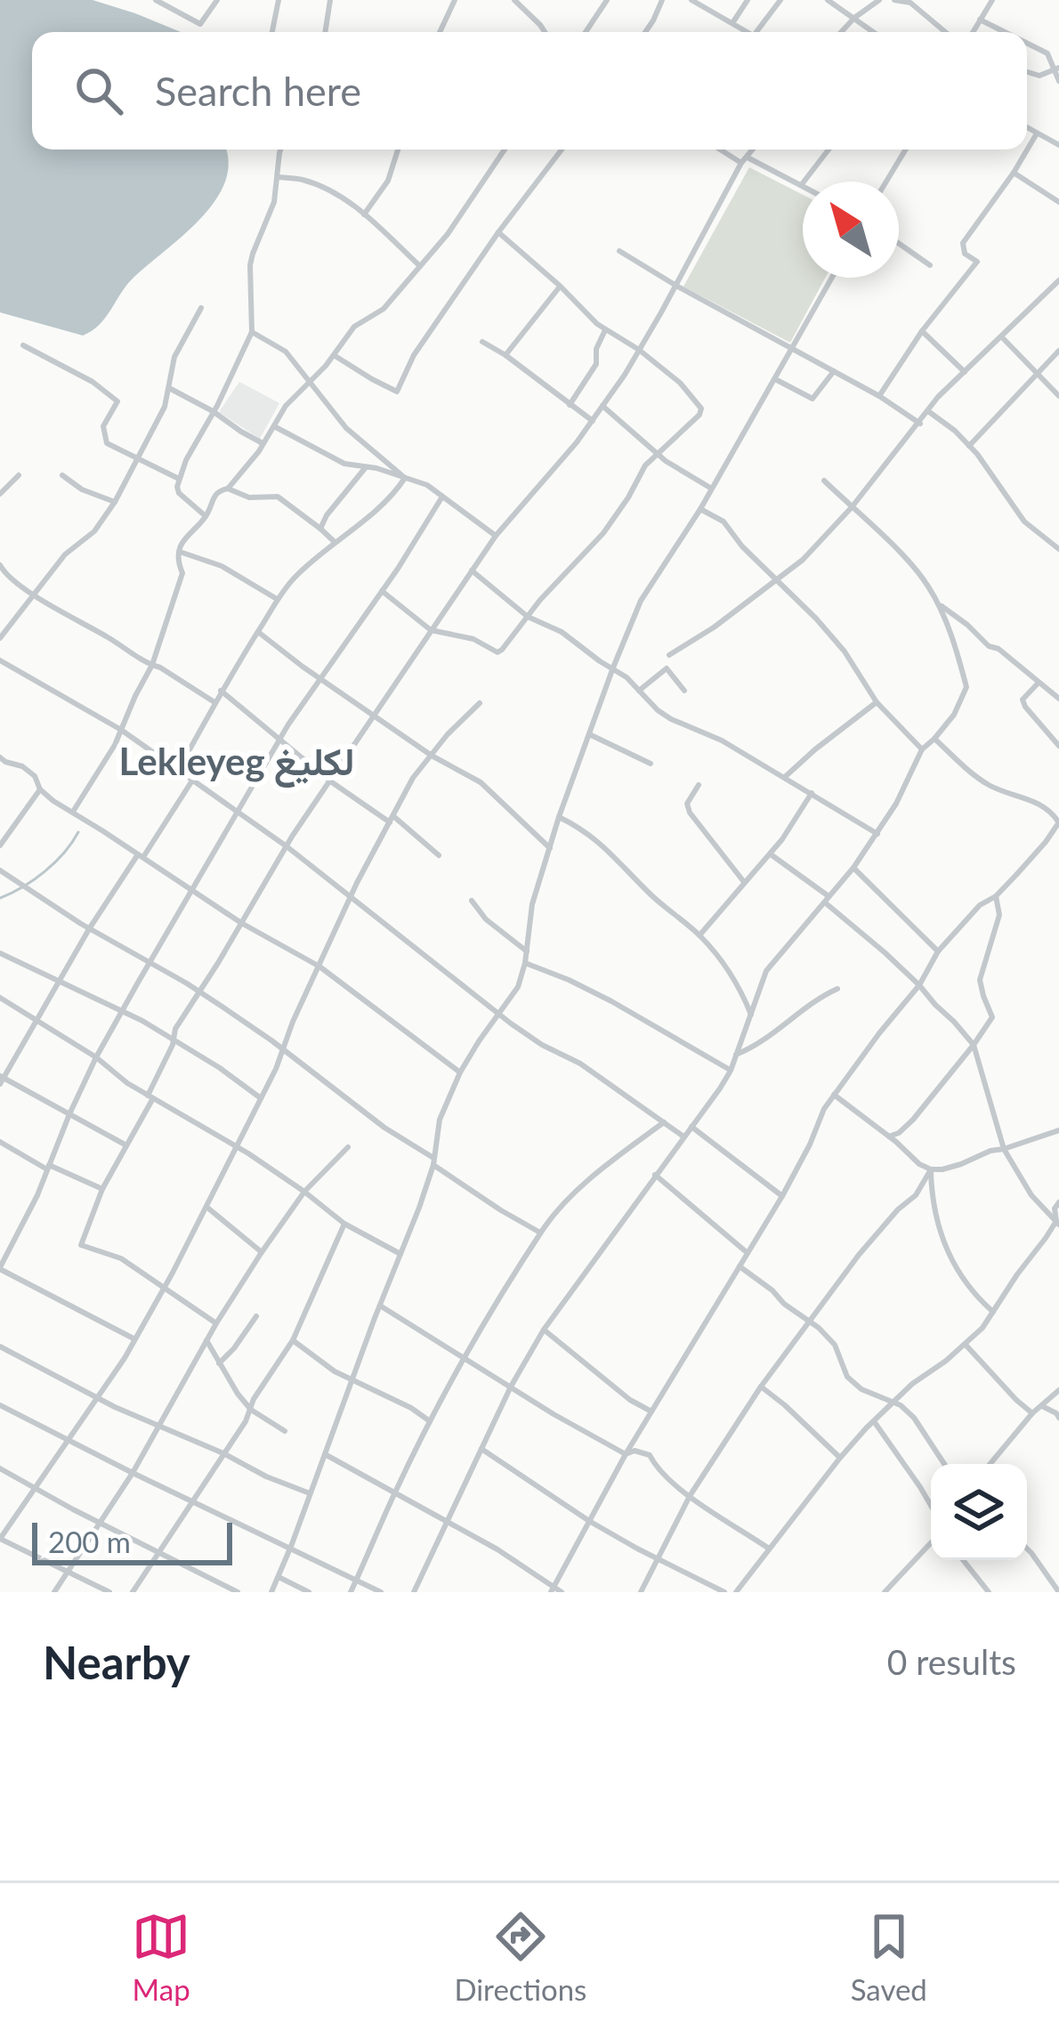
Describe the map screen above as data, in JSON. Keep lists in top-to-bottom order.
{
  "districts": ["Lekleyeg لكليغ"],
  "scale_bar": "200 m",
  "north": "top left",
  "page": {
    "search": "Search here",
    "scale": "200 m",
    "heading": ["Nearby", "0 results"],
    "nav": ["Map", "Directions", "Saved"]
  }
}
